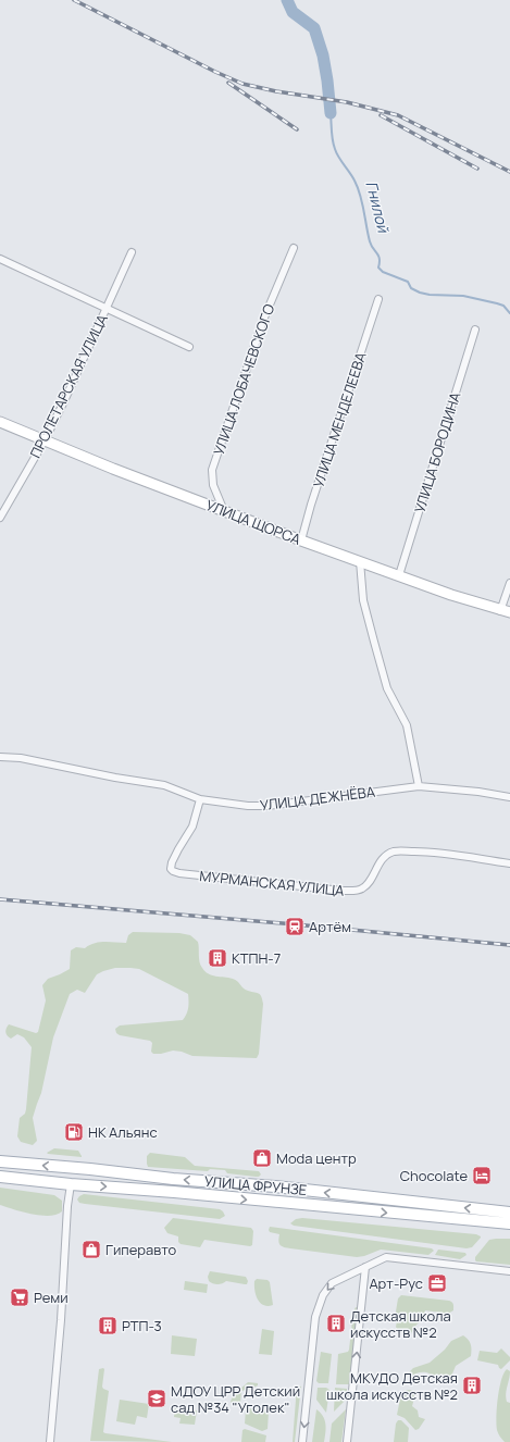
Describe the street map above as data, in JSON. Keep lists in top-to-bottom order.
{
  "streets": {
    "main road": ["УЛИЦА ЩОРСА", "УЛИЦА ФРУНЗЕ"],
    "street": [
      "УЛИЦА ЛОБАЧЕВСКОГО",
      "ПРОЛЕТАРСКАЯ УЛИЦА",
      "УЛИЦА МЕНДЕЛЕЕВА",
      "УЛИЦА БОРОДИНА",
      "УЛИЦА ДЕЖНЁВА",
      "МУРМАНСКАЯ УЛИЦА"
    ]
  },
  "crossings": [
    ["УЛИЦА ЛОБАЧЕВСКОГО", "УЛИЦА ЩОРСА"],
    ["ПРОЛЕТАРСКАЯ УЛИЦА", "УЛИЦА ЩОРСА"],
    ["УЛИЦА МЕНДЕЛЕЕВА", "УЛИЦА ЩОРСА"],
    ["УЛИЦА БОРОДИНА", "УЛИЦА ЩОРСА"],
    ["УЛИЦА ДЕЖНЁВА", "МУРМАНСКАЯ УЛИЦА"]
  ],
  "water": ["Гнилой"],
  "places": {
    "station": ["Артём"],
    "building": [
      "КТПН-7",
      "Детская школа искусств №2",
      "РТП-3",
      "МКУДО Детская школа искусств №2"
    ],
    "fuel station": ["НК Альянс"],
    "shop": ["Moda центр", "Гиперавто"],
    "hotel": ["Chocolate"],
    "office": ["Арт-Рус"],
    "supermarket": ["Реми"],
    "school or university": ["МДОУ ЦРР Детский сад №34 \"Уголек\""]
  }
}
